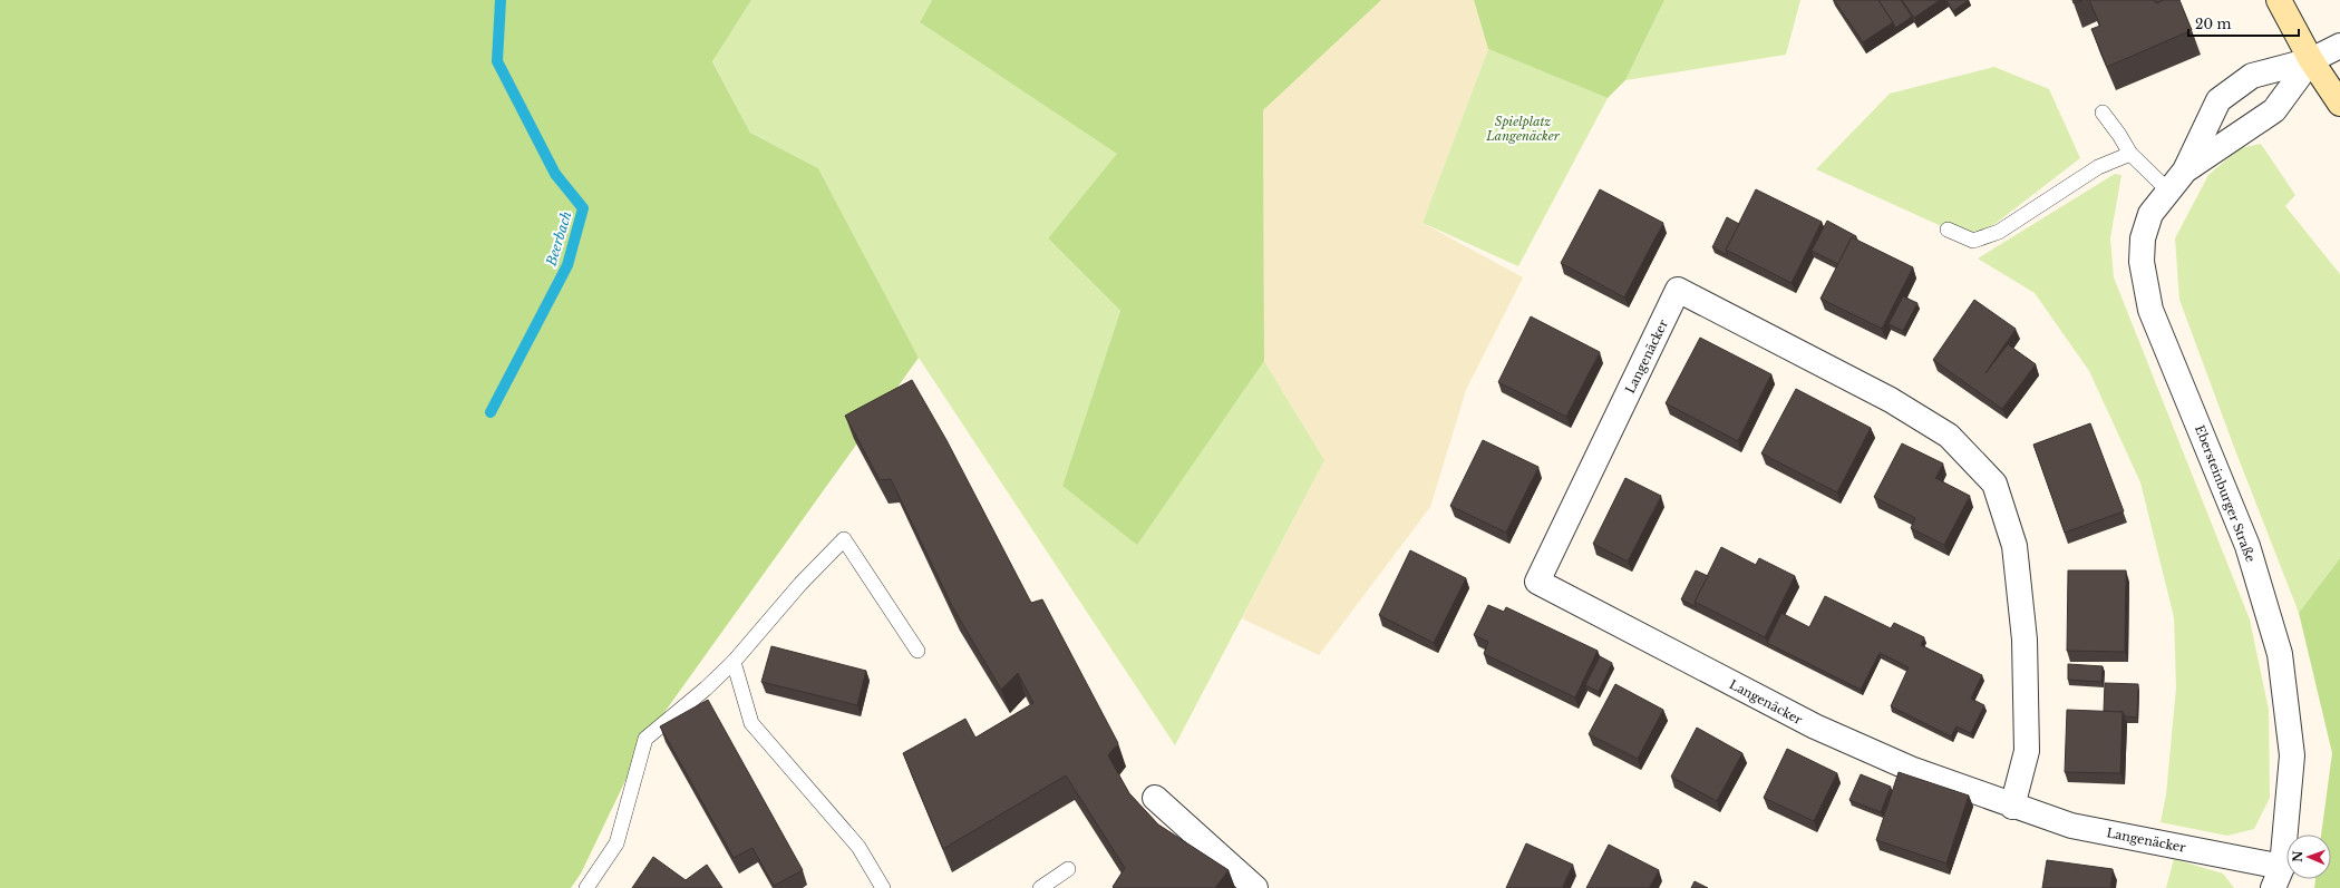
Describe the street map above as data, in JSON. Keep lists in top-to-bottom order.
{
  "streets": {
    "street": ["Langenäcker", "Ebersteinburger Straße"]
  },
  "crossings": [
    ["Langenäcker", "Ebersteinburger Straße"]
  ],
  "water": ["Beerbach"],
  "parks": ["Spielplatz Langenäcker"],
  "scale_bar": "20 m",
  "north": "left"
}
